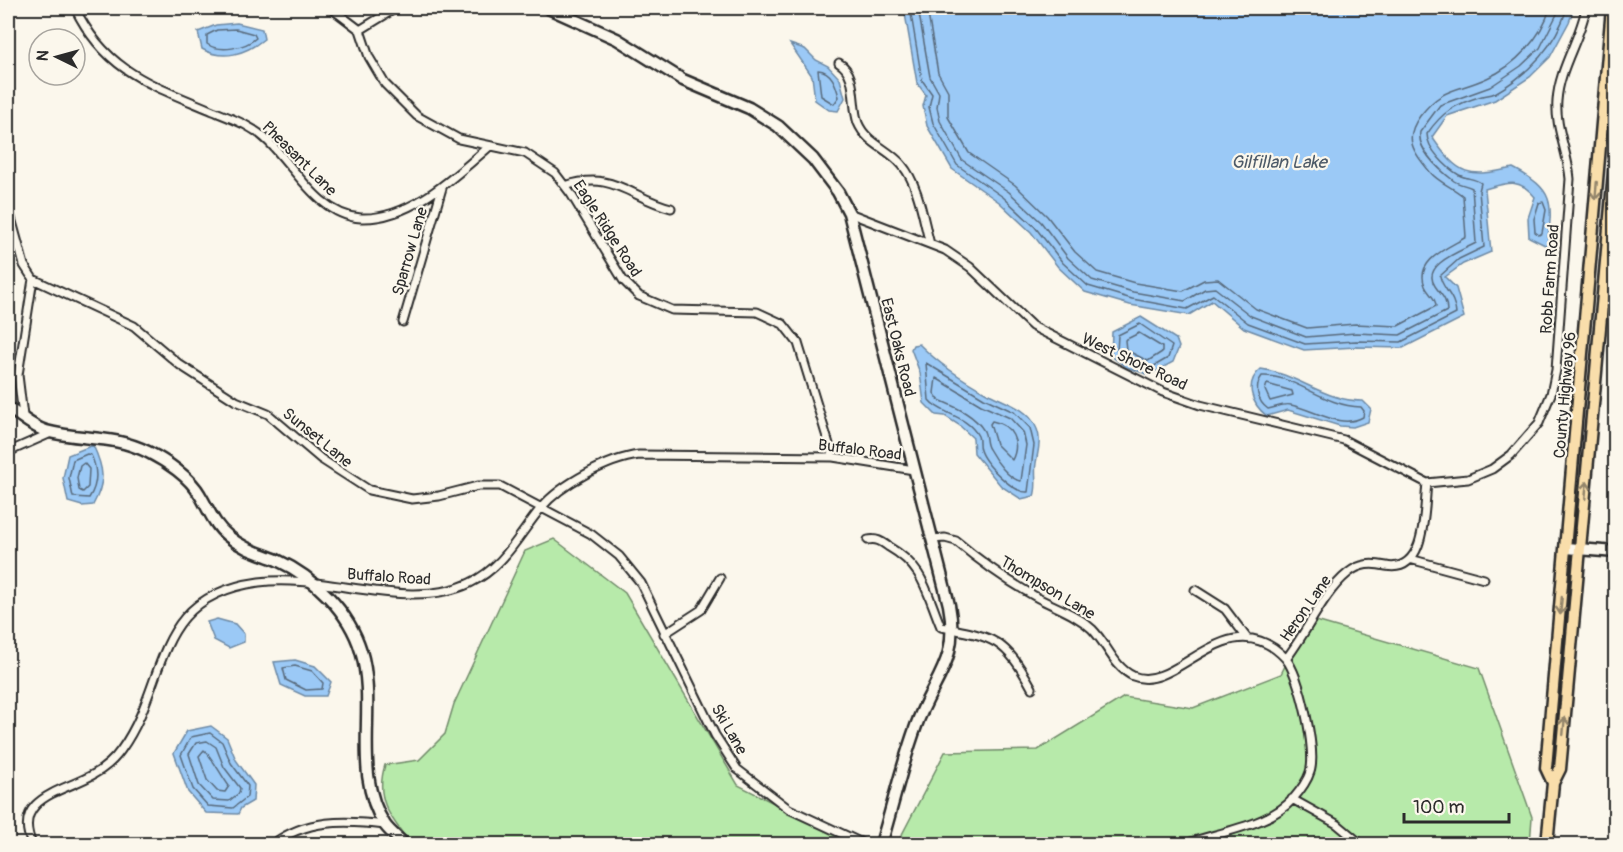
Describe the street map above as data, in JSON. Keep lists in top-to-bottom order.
{
  "streets": {
    "main road": ["County Highway 96"],
    "street": [
      "Pheasant Lane",
      "Eagle Ridge Road",
      "Sparrow Lane",
      "Robb Farm Road",
      "East Oaks Road",
      "West Shore Road",
      "Sunset Lane",
      "Buffalo Road",
      "Thompson Lane",
      "Heron Lane",
      "Ski Lane"
    ]
  },
  "crossings": [
    ["Pheasant Lane", "Eagle Ridge Road"],
    ["Pheasant Lane", "Sparrow Lane"],
    ["Eagle Ridge Road", "Buffalo Road"],
    ["Robb Farm Road", "West Shore Road"],
    ["East Oaks Road", "West Shore Road"],
    ["East Oaks Road", "Buffalo Road"],
    ["East Oaks Road", "Thompson Lane"],
    ["Sunset Lane", "Buffalo Road"],
    ["Sunset Lane", "Ski Lane"],
    ["Buffalo Road", "Ski Lane"]
  ],
  "water": ["Gilfillan Lake"],
  "scale_bar": "100 m",
  "north": "left"
}
